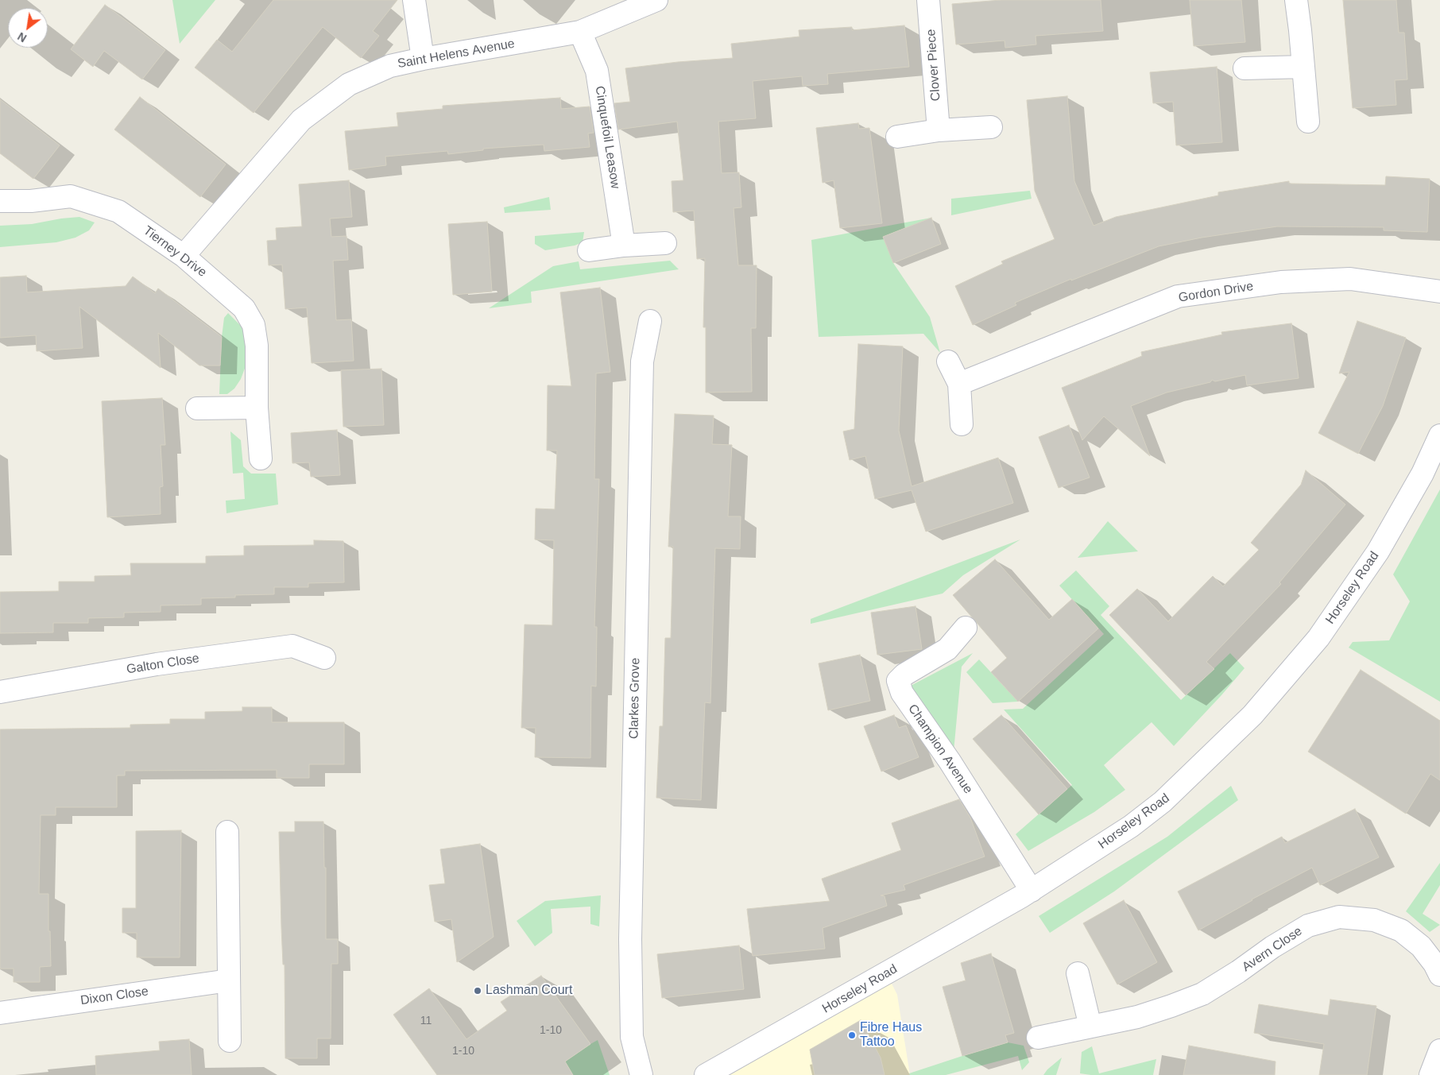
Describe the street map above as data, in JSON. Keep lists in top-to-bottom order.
{
  "streets": {
    "street": [
      "Saint Helens Avenue",
      "Clover Piece",
      "Cinquefoil Leasow",
      "Tierney Drive",
      "Gordon Drive",
      "Horseley Road",
      "Galton Close",
      "Clarkes Grove",
      "Champion Avenue",
      "Avern Close",
      "Dixon Close"
    ]
  },
  "crossings": [
    ["Saint Helens Avenue", "Cinquefoil Leasow"],
    ["Saint Helens Avenue", "Tierney Drive"],
    ["Horseley Road", "Champion Avenue"]
  ],
  "places": ["Lashman Court", "Fibre Haus Tattoo"],
  "house_numbers": ["11", "1-10", "1-10"],
  "north": "bottom left"
}
